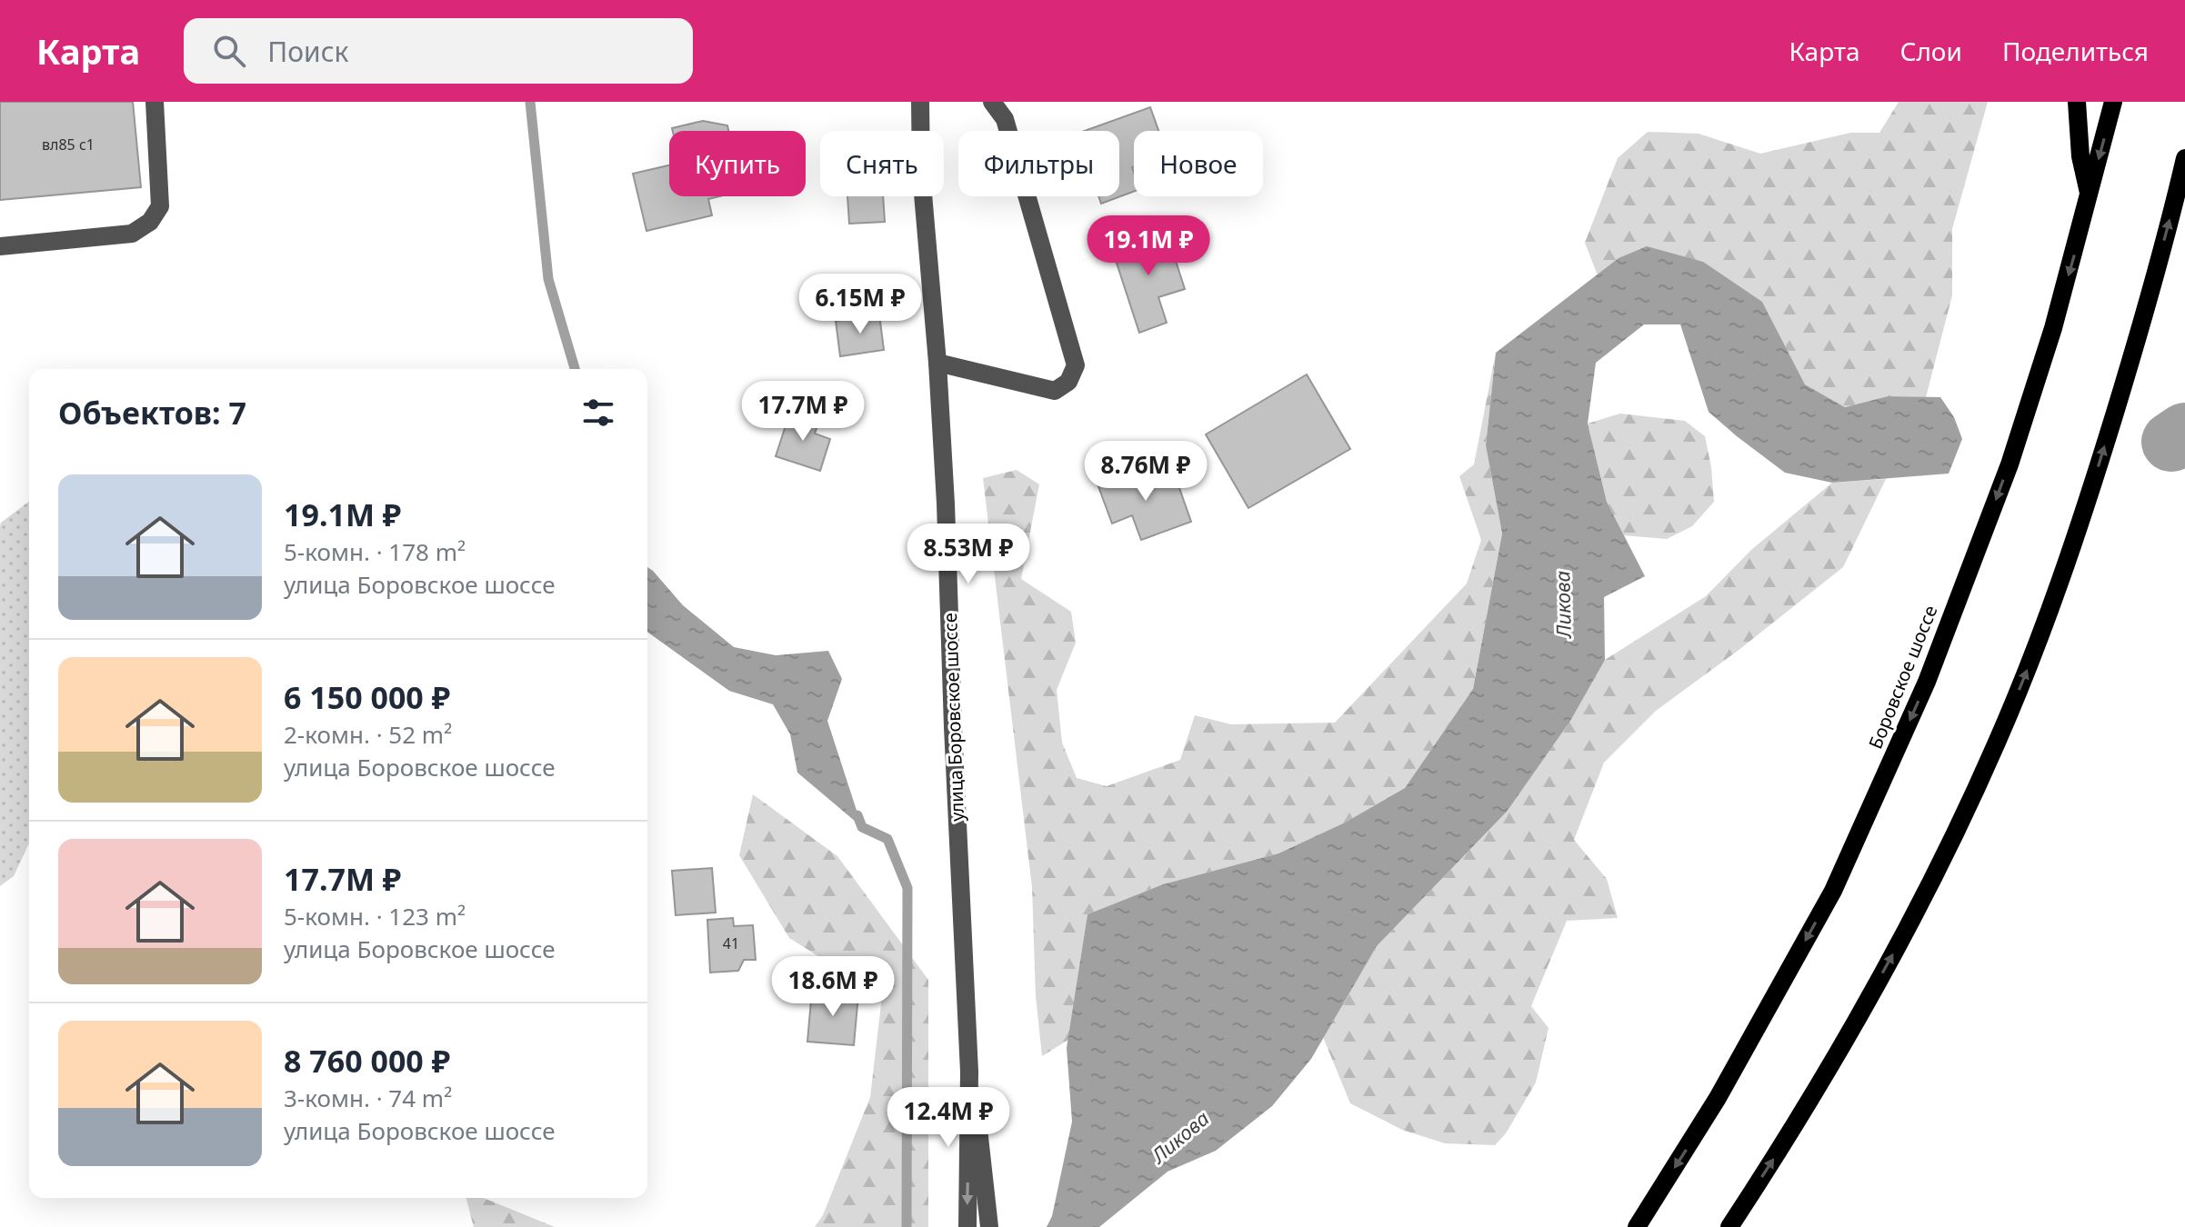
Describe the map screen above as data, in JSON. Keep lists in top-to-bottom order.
{
  "streets": {
    "main road": ["Боровское шоссе"],
    "street": ["улица Боровское шоссе"]
  },
  "water": ["Ликова"],
  "house_numbers": ["вл85 с1", "41"],
  "page": {
    "header": "Карта",
    "search": "Поиск",
    "nav": ["Карта", "Слои", "Поделиться"],
    "chip": [
      "Купить",
      "Снять",
      "Фильтры",
      "Новое"
    ],
    "price": [
      "19.1M ₽",
      "6.15M ₽",
      "17.7M ₽",
      "8.76M ₽",
      "8.53M ₽",
      "18.6M ₽",
      "12.4M ₽"
    ],
    "heading": "Объектов: 7",
    "list": [
      {
        "name": "19.1M ₽",
        "note": "5-комн. · 178 m² · улица Боровское шоссе"
      },
      {
        "name": "6 150 000 ₽",
        "note": "2-комн. · 52 m² · улица Боровское шоссе"
      },
      {
        "name": "17.7M ₽",
        "note": "5-комн. · 123 m² · улица Боровское шоссе"
      },
      {
        "name": "8 760 000 ₽",
        "note": "3-комн. · 74 m² · улица Боровское шоссе"
      }
    ]
  }
}
